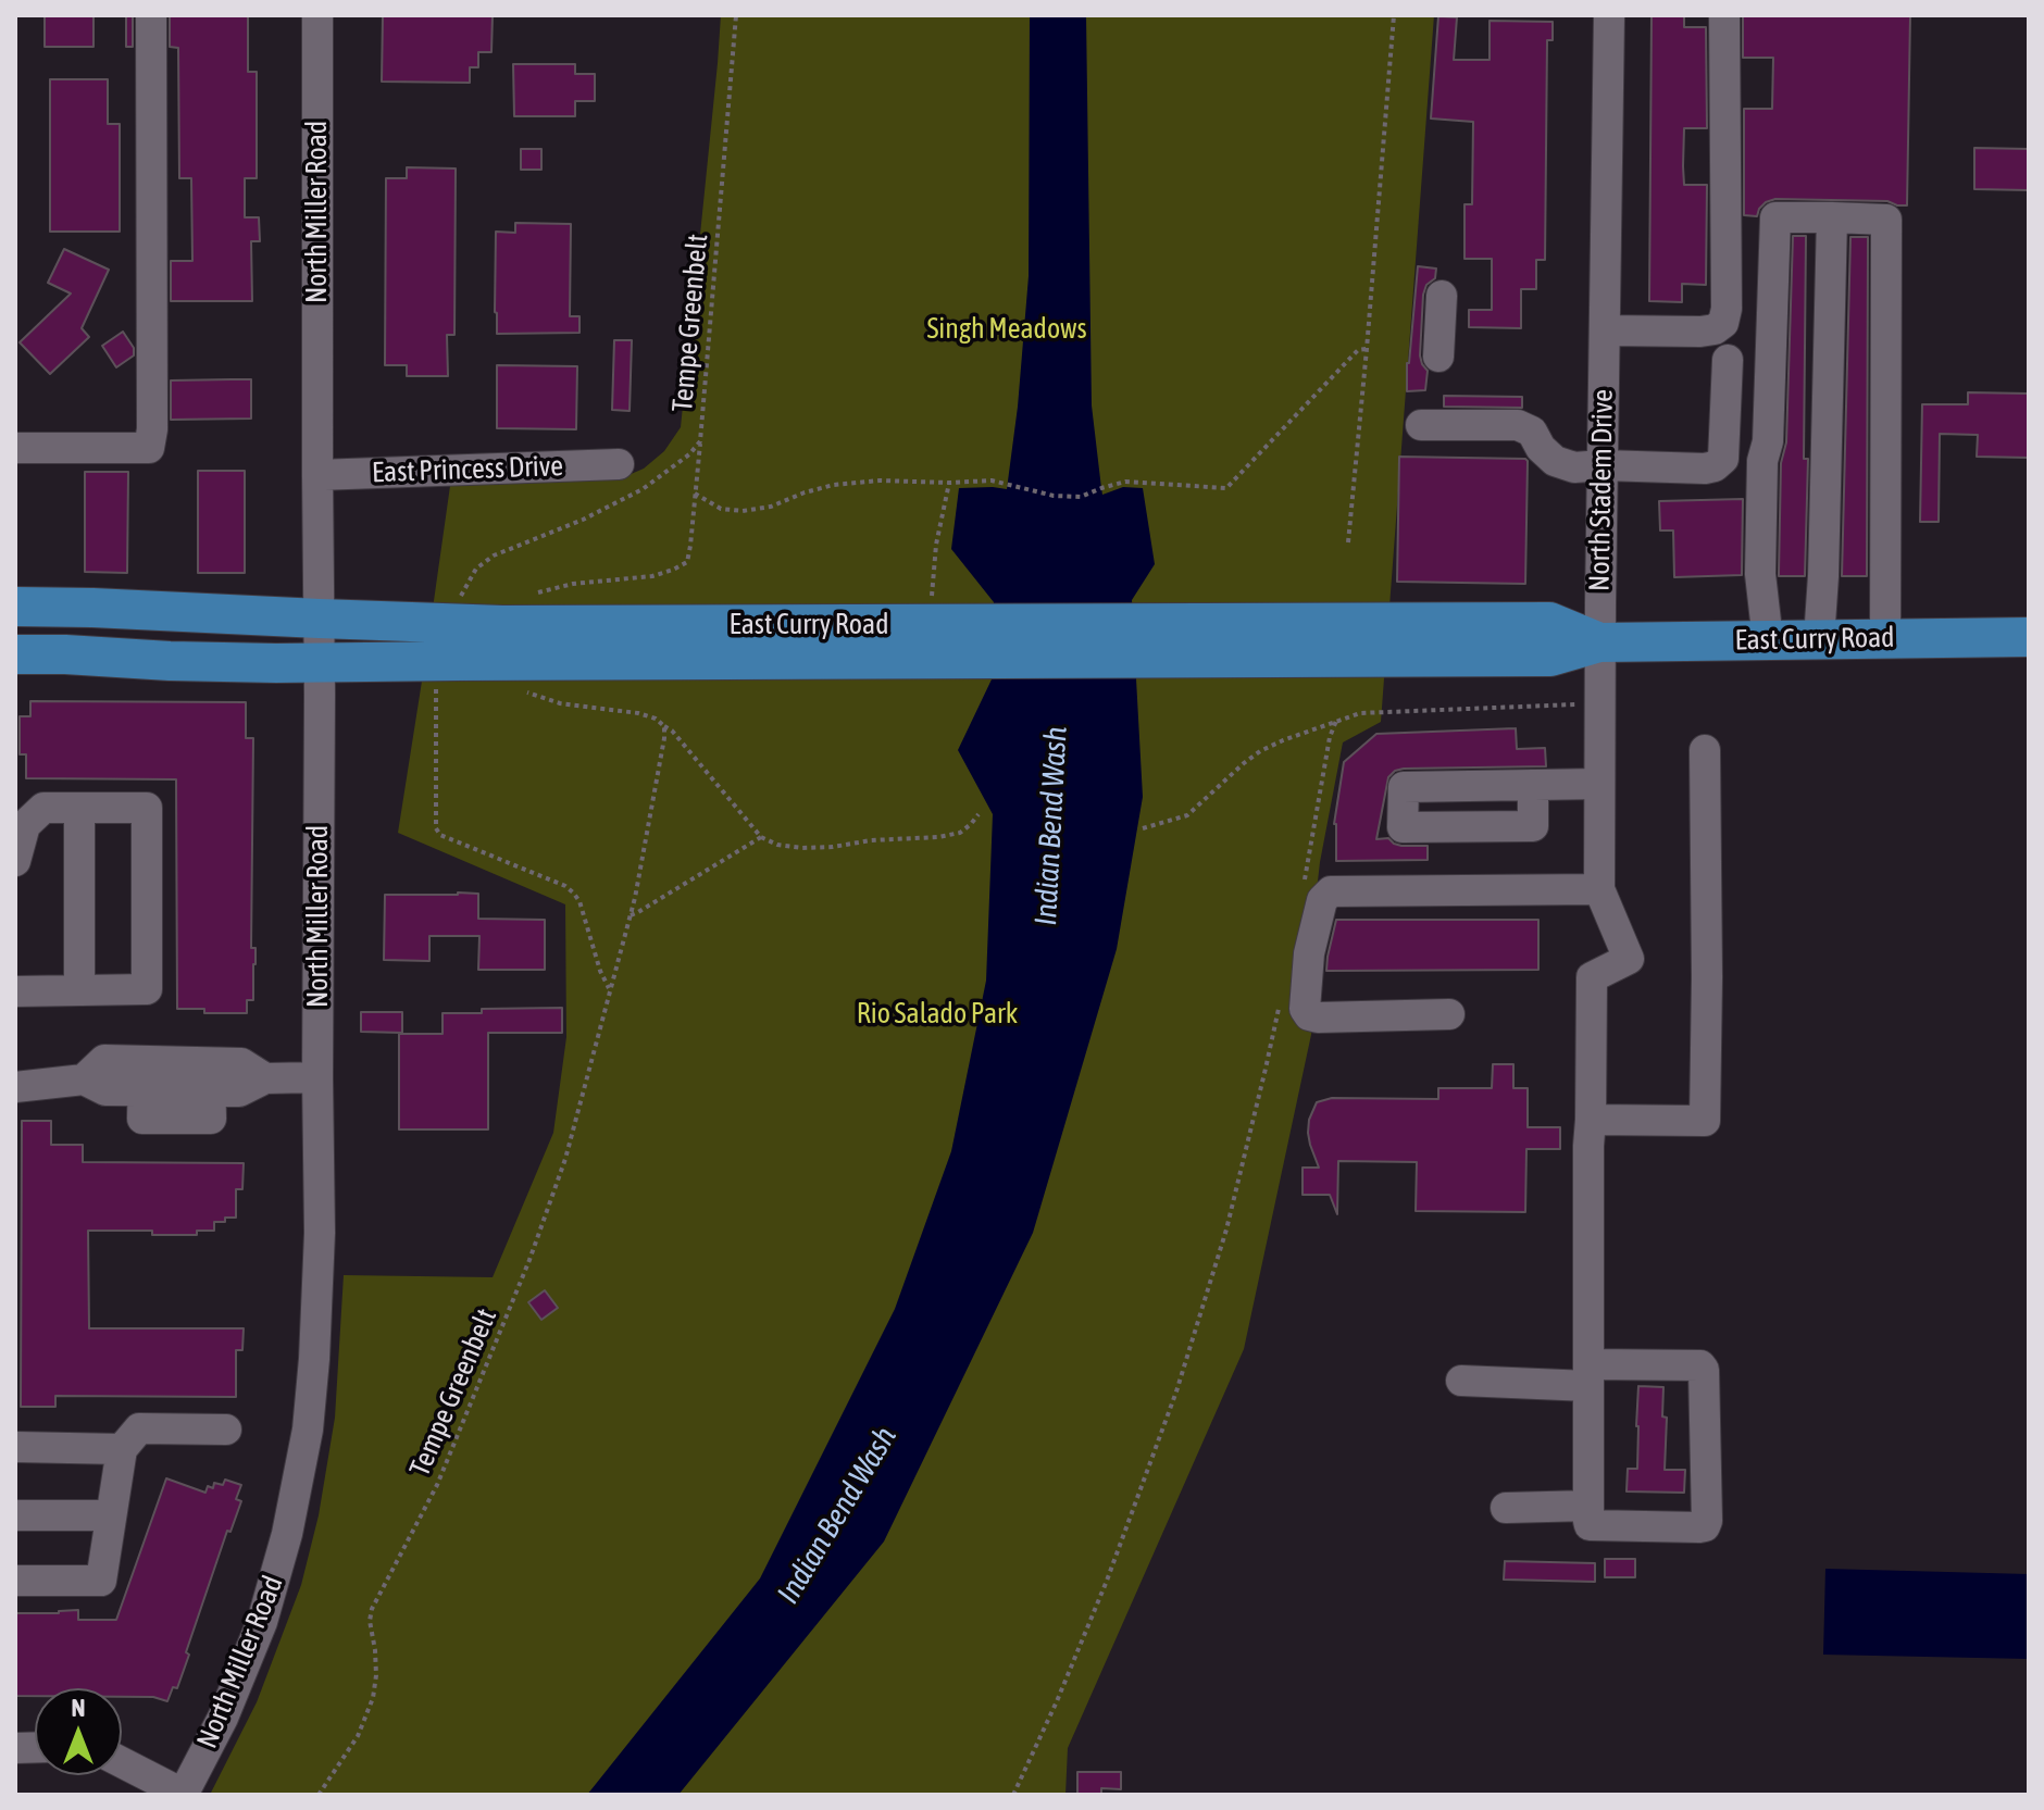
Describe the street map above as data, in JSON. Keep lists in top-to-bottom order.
{
  "streets": {
    "main road": ["East Curry Road"],
    "street": ["North Miller Road", "East Princess Drive", "North Stadem Drive"],
    "path": ["Tempe Greenbelt"]
  },
  "crossings": [
    ["North Miller Road", "East Princess Drive"],
    ["North Miller Road", "East Curry Road"],
    ["North Stadem Drive", "East Curry Road"]
  ],
  "water": ["Indian Bend Wash"],
  "parks": ["Singh Meadows", "Rio Salado Park"],
  "north": "top"
}
